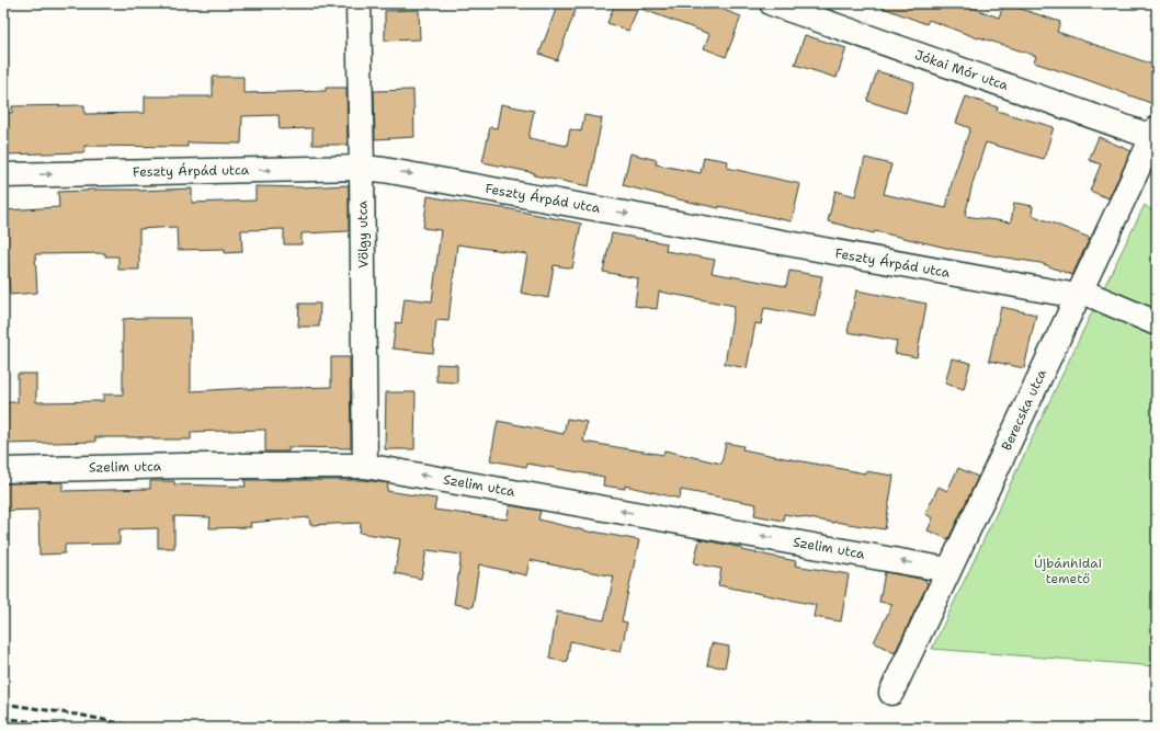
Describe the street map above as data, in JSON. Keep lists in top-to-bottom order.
{
  "streets": {
    "street": [
      "Jókai Mór utca",
      "Feszty Árpád utca",
      "Völgy utca",
      "Berecska utca",
      "Szelim utca"
    ]
  },
  "crossings": [
    ["Jókai Mór utca", "Berecska utca"],
    ["Feszty Árpád utca", "Völgy utca"],
    ["Feszty Árpád utca", "Berecska utca"],
    ["Völgy utca", "Szelim utca"],
    ["Berecska utca", "Szelim utca"]
  ],
  "one_way": ["Feszty Árpád utca", "Szelim utca"],
  "parks": ["Újbánhidai temető"]
}
